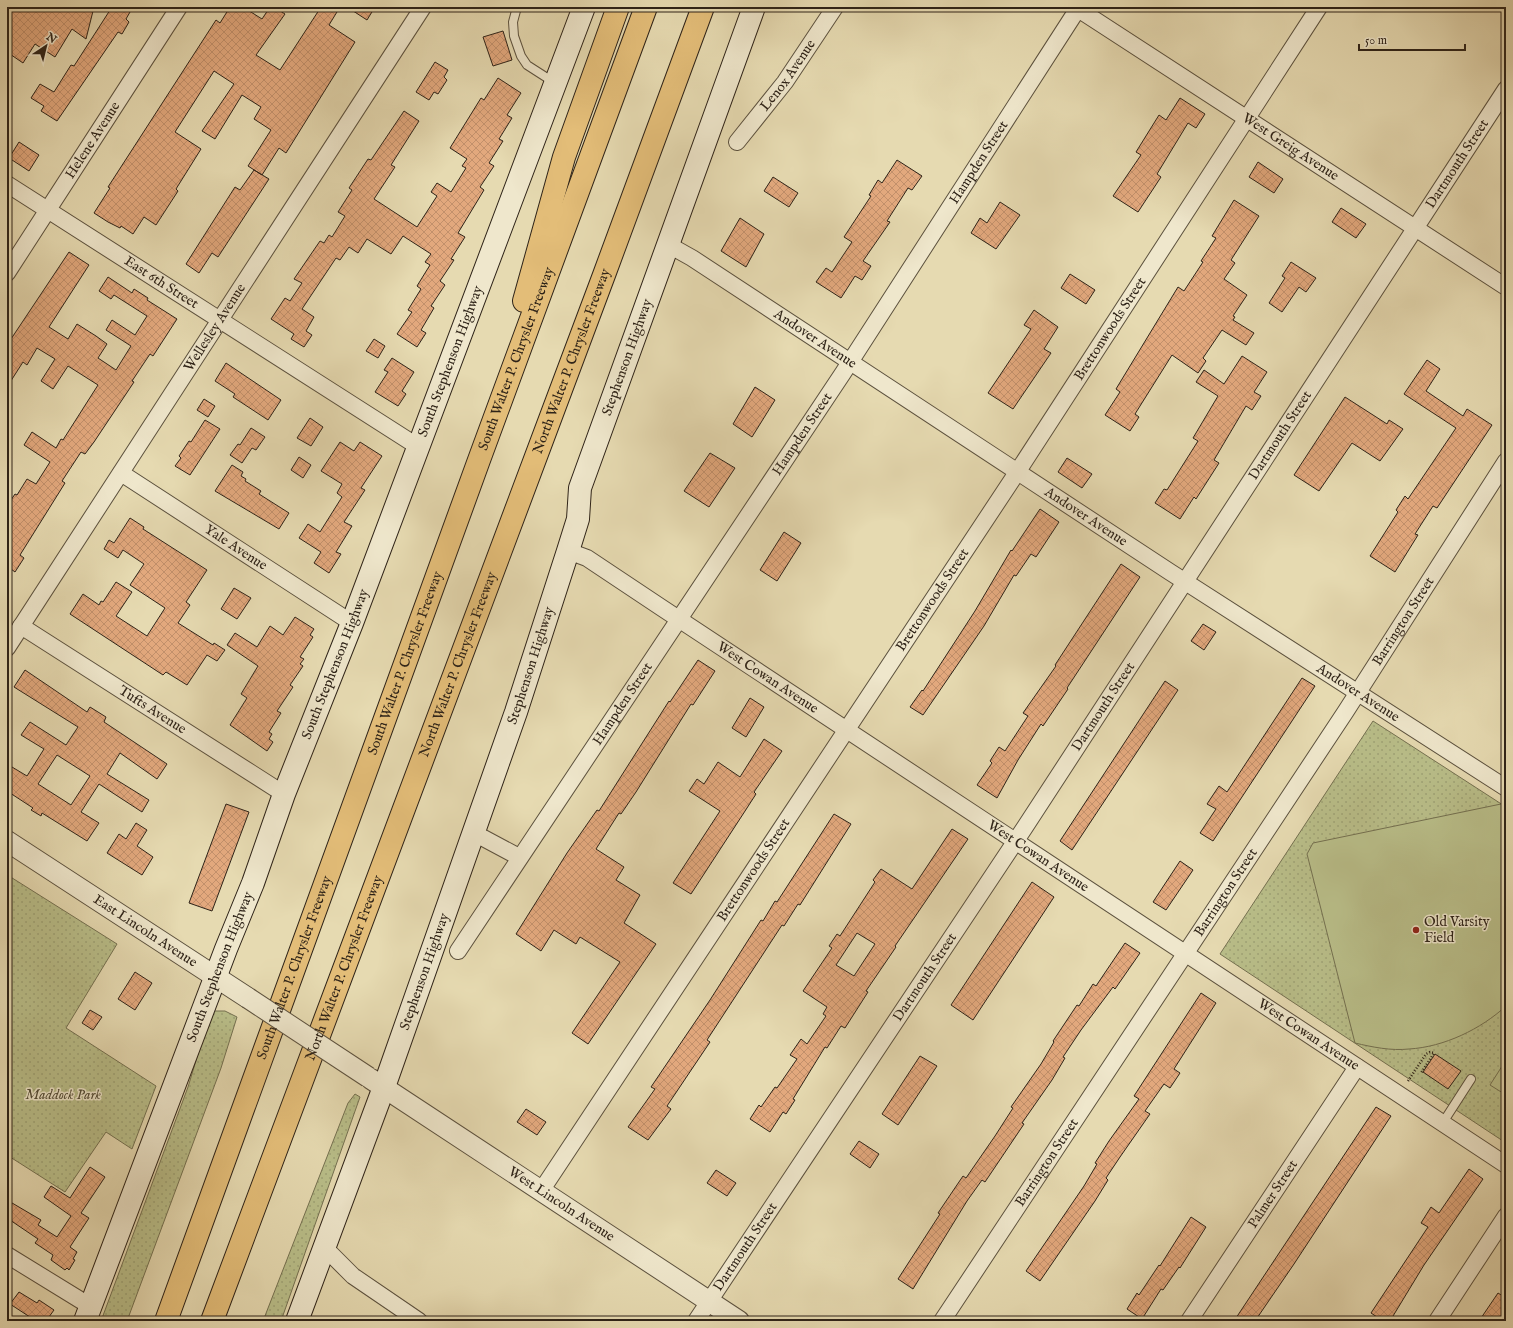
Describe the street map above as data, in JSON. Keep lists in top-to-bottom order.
{
  "streets": {
    "highway": ["South Walter P. Chrysler Freeway", "North Walter P. Chrysler Freeway"],
    "main road": ["Stephenson Highway", "South Stephenson Highway"],
    "street": [
      "Lenox Avenue",
      "Helene Avenue",
      "West Greig Avenue",
      "Hampden Street",
      "Dartmouth Street",
      "East 6th Street",
      "Wellesley Avenue",
      "Brettonwoods Street",
      "Andover Avenue",
      "Yale Avenue",
      "Barrington Street",
      "West Cowan Avenue",
      "Tufts Avenue",
      "East Lincoln Avenue",
      "Palmer Street",
      "West Lincoln Avenue"
    ]
  },
  "crossings": [
    ["Helene Avenue", "East 6th Street"],
    ["West Greig Avenue", "Hampden Street"],
    ["West Greig Avenue", "Dartmouth Street"],
    ["West Greig Avenue", "Brettonwoods Street"],
    ["Hampden Street", "Andover Avenue"],
    ["Hampden Street", "West Cowan Avenue"],
    ["Dartmouth Street", "Andover Avenue"],
    ["Dartmouth Street", "West Cowan Avenue"],
    ["Dartmouth Street", "West Lincoln Avenue"],
    ["East 6th Street", "Wellesley Avenue"],
    ["East 6th Street", "South Stephenson Highway"],
    ["Wellesley Avenue", "Yale Avenue"],
    ["Wellesley Avenue", "Tufts Avenue"],
    ["Brettonwoods Street", "Andover Avenue"],
    ["Brettonwoods Street", "West Cowan Avenue"],
    ["Brettonwoods Street", "West Lincoln Avenue"],
    ["Andover Avenue", "Stephenson Highway"],
    ["Andover Avenue", "Barrington Street"],
    ["Stephenson Highway", "West Cowan Avenue"],
    ["Stephenson Highway", "East Lincoln Avenue"],
    ["Stephenson Highway", "West Lincoln Avenue"],
    ["South Stephenson Highway", "Yale Avenue"],
    ["South Stephenson Highway", "Tufts Avenue"],
    ["South Stephenson Highway", "East Lincoln Avenue"],
    ["Barrington Street", "West Cowan Avenue"],
    ["West Cowan Avenue", "Palmer Street"],
    ["East Lincoln Avenue", "West Lincoln Avenue"]
  ],
  "parks": ["Maddock Park"],
  "places": ["Old Varsity Field"],
  "scale_bar": "50 m",
  "north": "top right"
}
